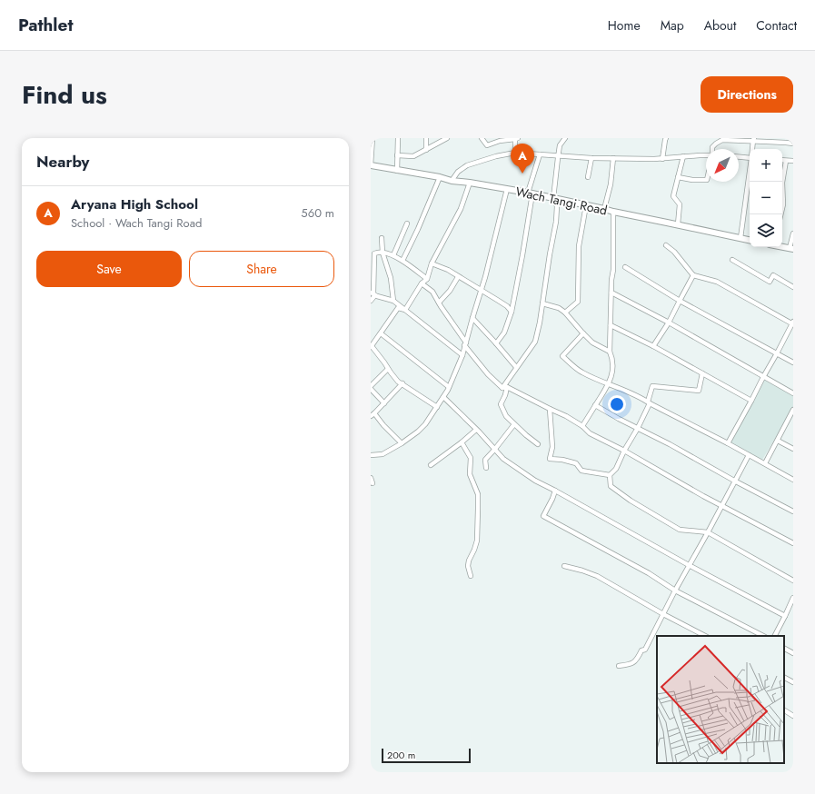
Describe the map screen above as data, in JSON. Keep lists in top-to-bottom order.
{
  "streets": {
    "main road": ["Wach Tangi Road"]
  },
  "scale_bar": "200 m",
  "north": "bottom left",
  "page": {
    "header": "Pathlet",
    "nav": [
      "Home",
      "Map",
      "About",
      "Contact"
    ],
    "title": "Find us",
    "buttons": [
      "Directions",
      ["Save", "Share"]
    ],
    "heading": "Nearby",
    "pins": "A",
    "map_buttons": ["+", "−"],
    "list": [
      {
        "mark": "A",
        "name": "Aryana High School",
        "note": "School · Wach Tangi Road",
        "value": "560 m"
      }
    ],
    "scale": "200 m"
  }
}
